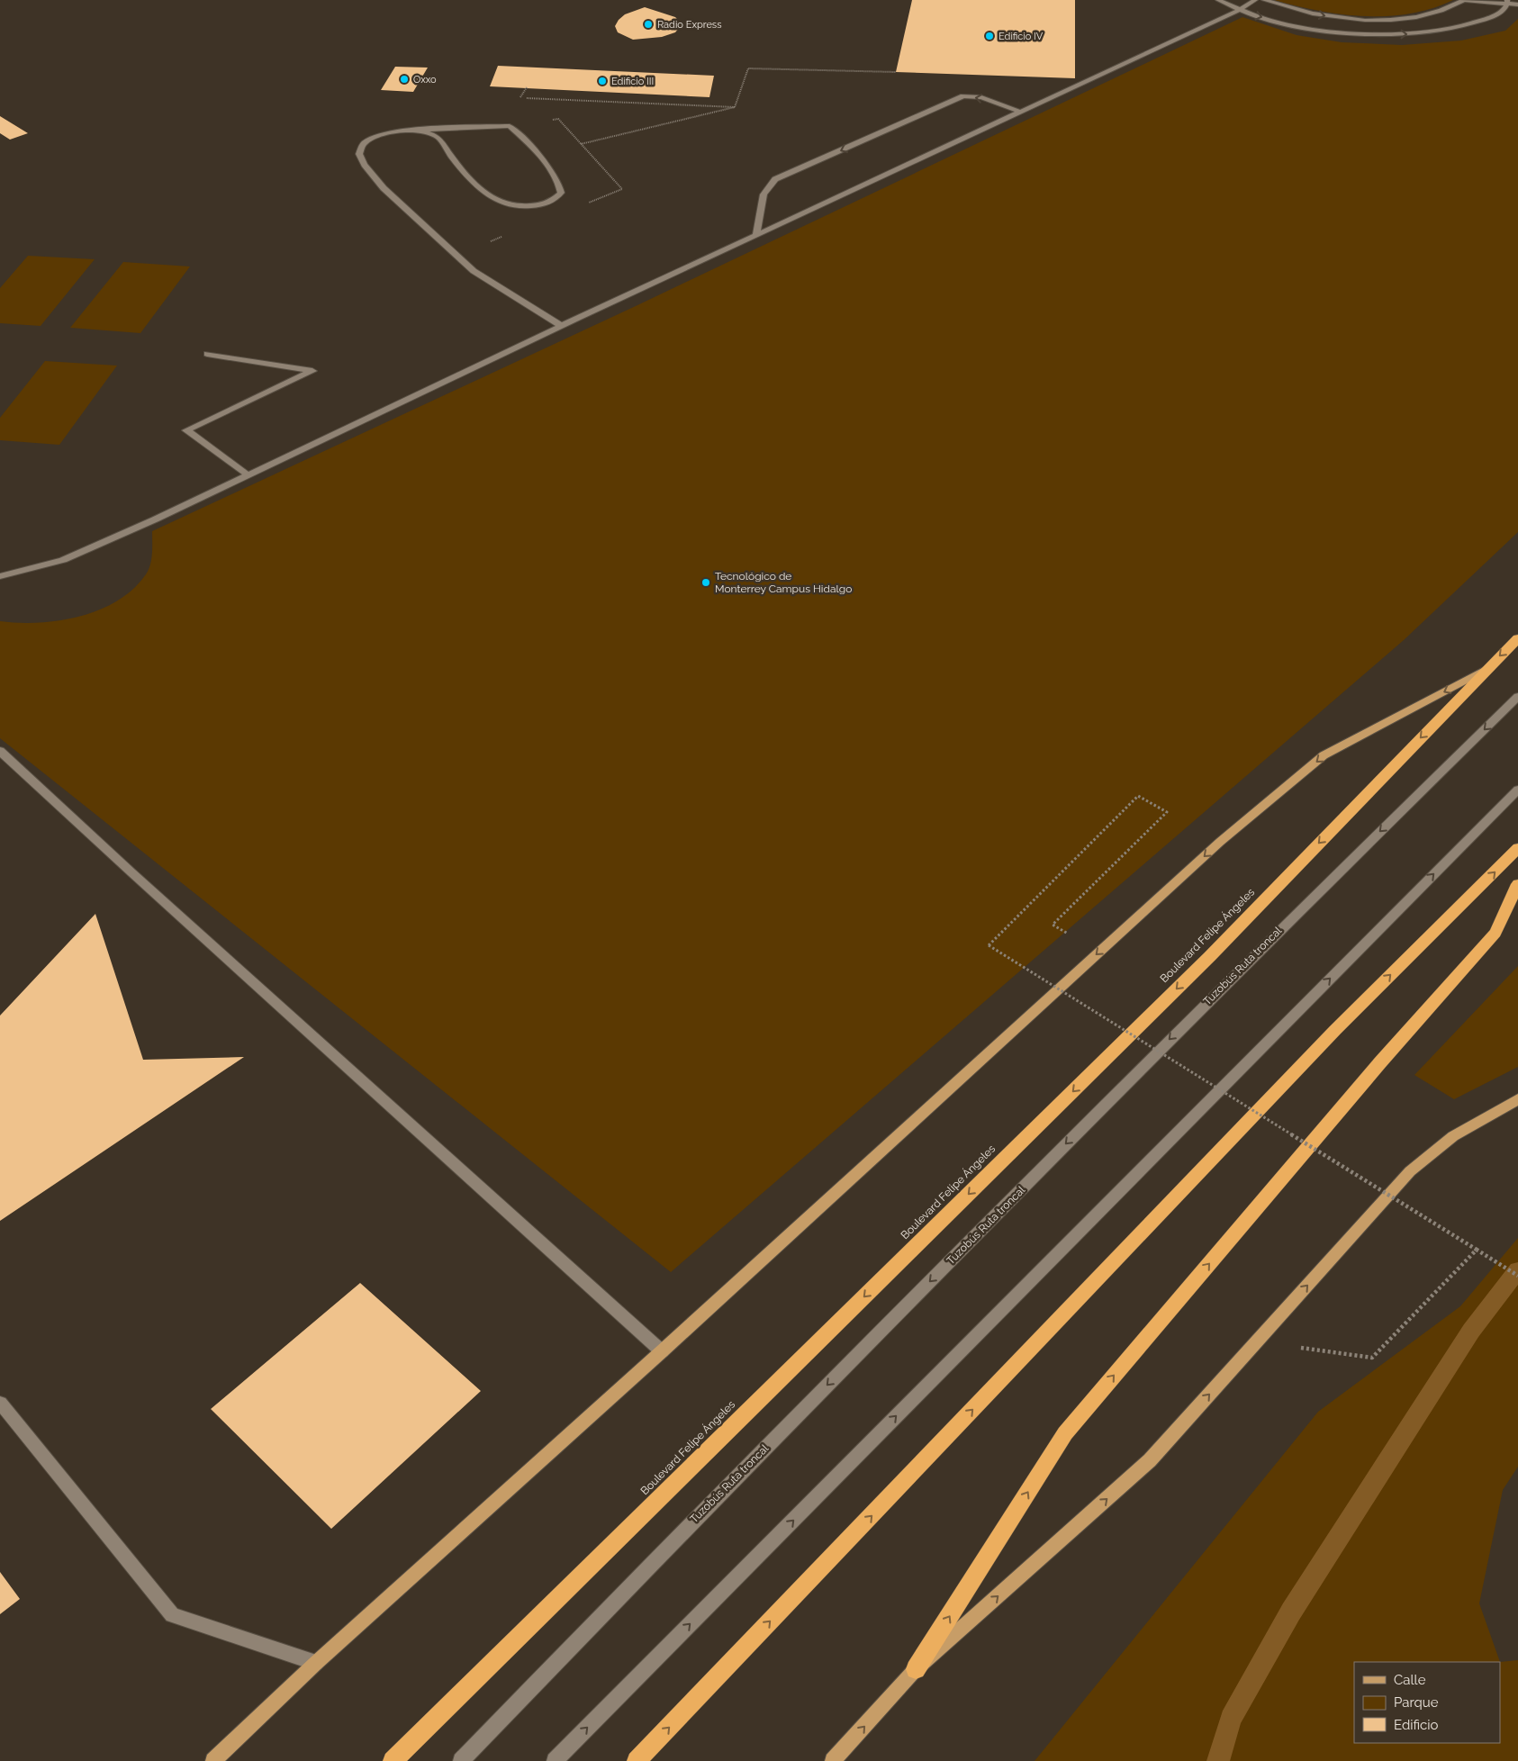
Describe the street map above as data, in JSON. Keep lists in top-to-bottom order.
{
  "streets": {
    "highway": ["Boulevard Felipe Ángeles"],
    "street": ["Tuzobús Ruta troncal"]
  },
  "one_way": ["Boulevard Felipe Ángeles"],
  "places": [
    "Radio Express",
    "Edificio IV",
    "Oxxo",
    "Edificio III",
    "Tecnológico de Monterrey Campus Hidalgo"
  ],
  "legend": ["Calle", "Parque", "Edificio"]
}
